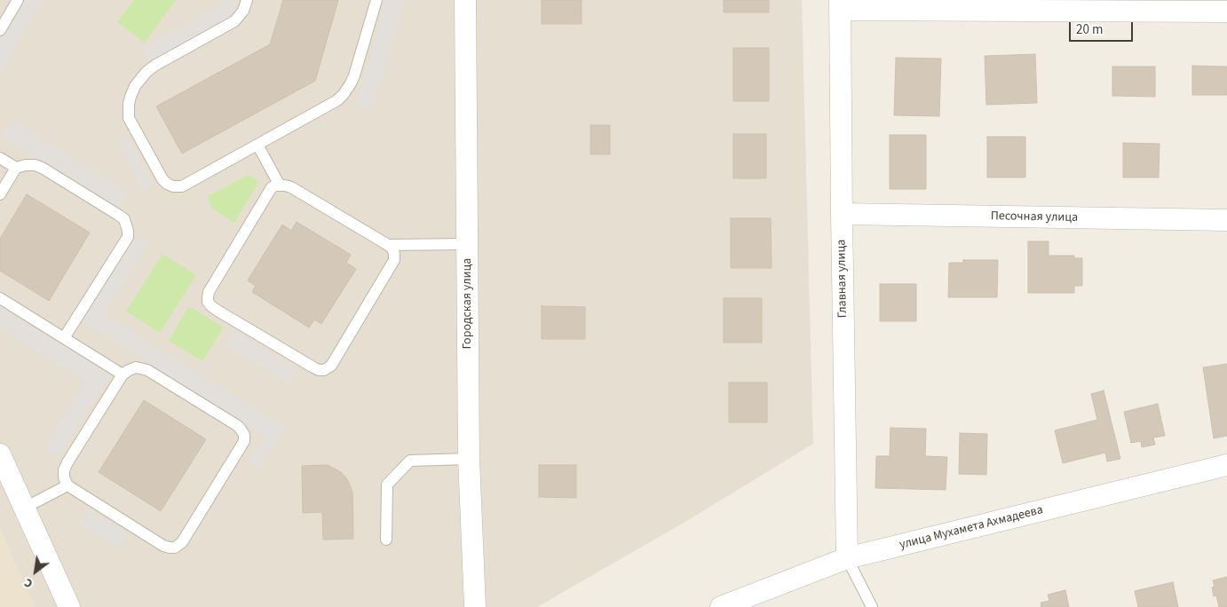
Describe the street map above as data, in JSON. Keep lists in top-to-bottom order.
{
  "streets": {
    "street": [
      "Песочная улица",
      "Главная улица",
      "Городская улица",
      "улица Мухамета Ахмадеева"
    ]
  },
  "crossings": [
    ["Песочная улица", "Главная улица"],
    ["Главная улица", "улица Мухамета Ахмадеева"]
  ],
  "scale_bar": "20 m",
  "north": "bottom left"
}
